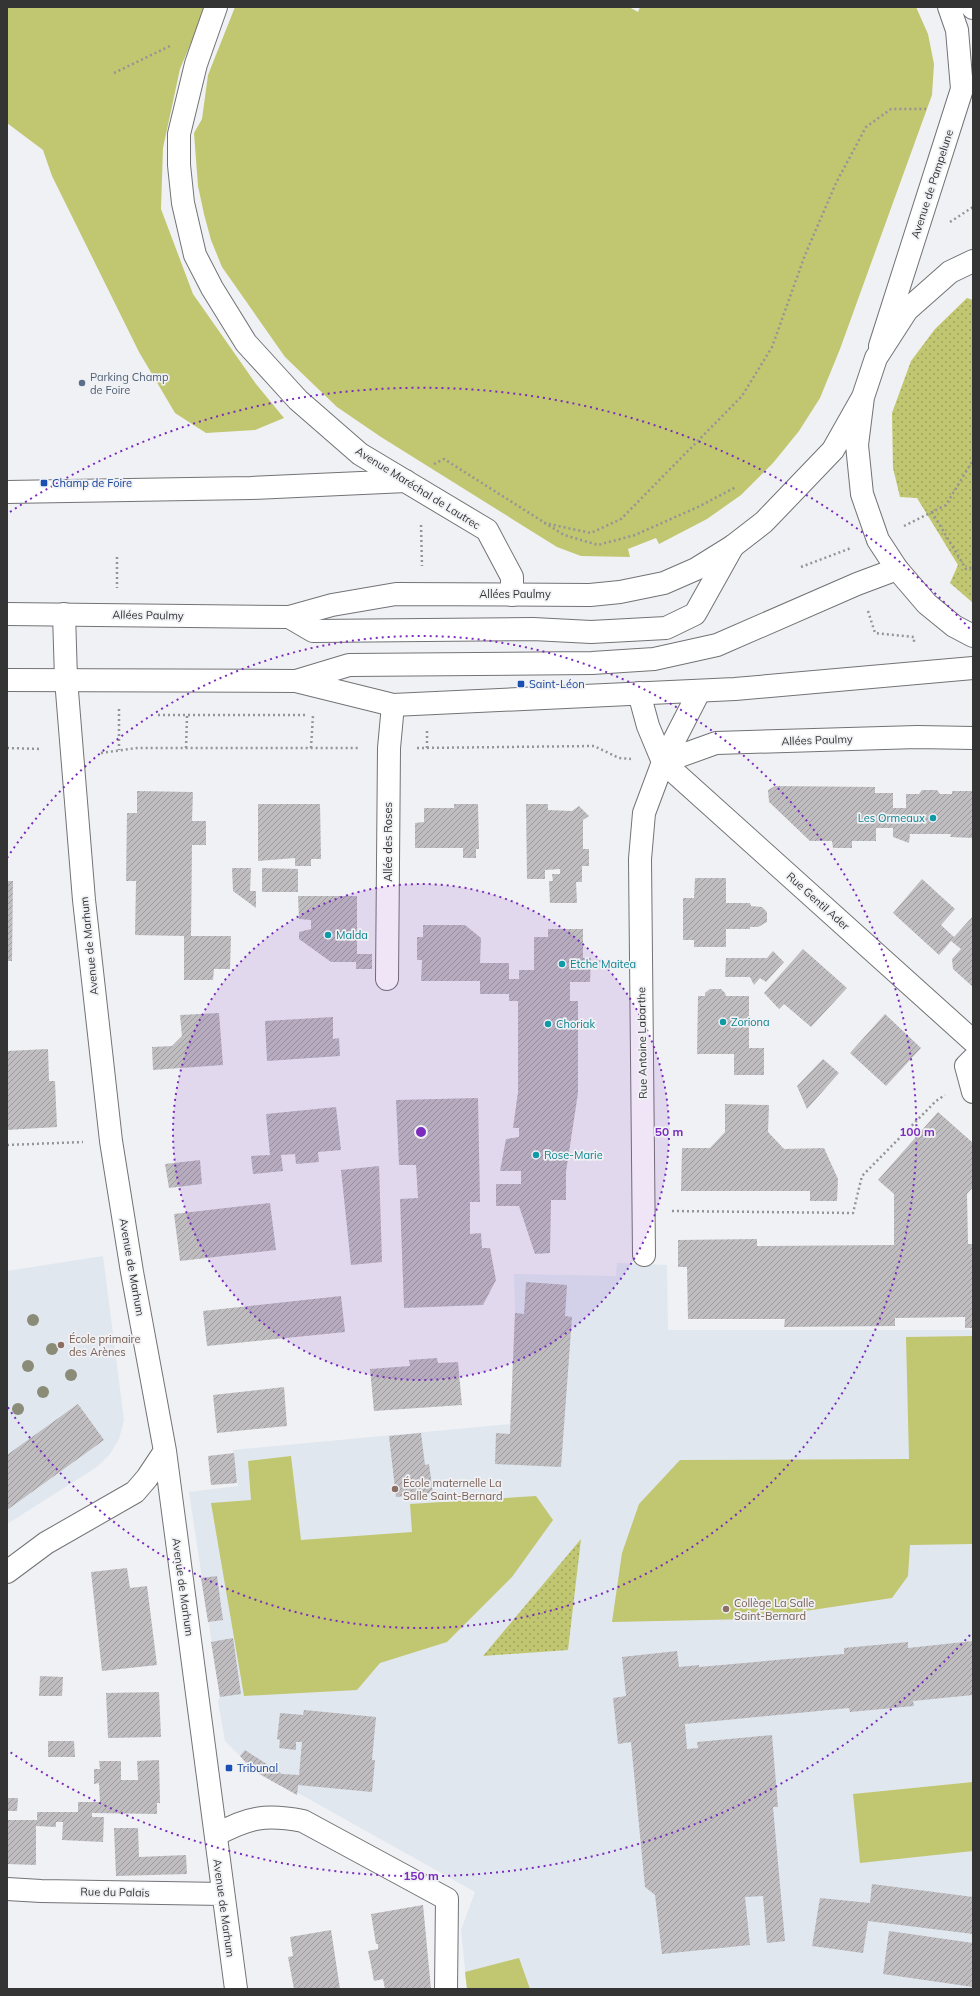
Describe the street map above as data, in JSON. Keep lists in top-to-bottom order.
{
  "streets": {
    "street": [
      "Avenue de Pampelune",
      "Avenue Maréchal de Lautrec",
      "Allées Paulmy",
      "Allée des Roses",
      "Rue Gentil Ader",
      "Avenue de Marhum",
      "Rue Antoine Labarthe",
      "Rue du Palais"
    ]
  },
  "crossings": [
    ["Avenue Maréchal de Lautrec", "Allées Paulmy"],
    ["Allées Paulmy", "Rue Gentil Ader"],
    ["Allées Paulmy", "Avenue de Marhum"],
    ["Allées Paulmy", "Rue Antoine Labarthe"],
    ["Rue Gentil Ader", "Rue Antoine Labarthe"],
    ["Avenue de Marhum", "Rue du Palais"]
  ],
  "places": {
    "other": [
      "Parking Champ de Foire",
      "Les Ormeaux",
      "Malda",
      "Etche Maitea",
      "Zoriona",
      "Choriak",
      "Rose-Marie",
      "École primaire des Arènes",
      "École maternelle La Salle Saint-Bernard",
      "Collège La Salle Saint-Bernard"
    ],
    "transit": ["Champ de Foire", "Saint-Léon", "Tribunal"]
  },
  "rings": ["50 m", "100 m", "150 m"]
}
